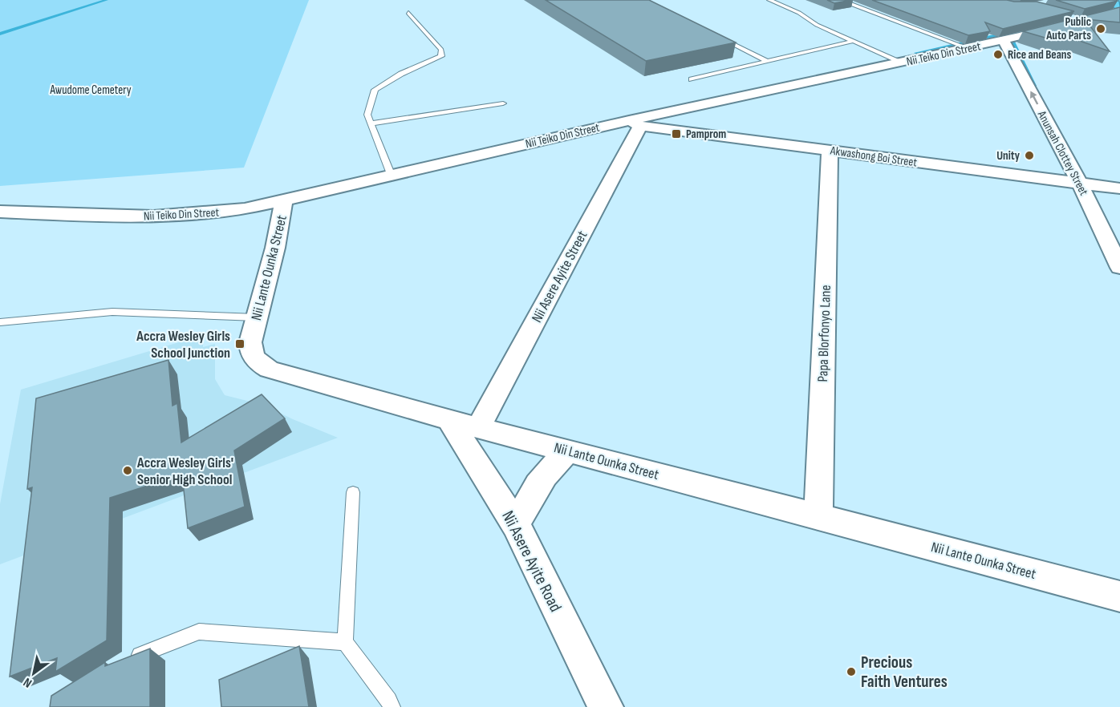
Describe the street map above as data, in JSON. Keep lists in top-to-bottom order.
{
  "streets": {
    "street": [
      "Nii Teiko Din Street",
      "Anunsah Clottey Street",
      "Akwashong Boi Street",
      "Nii Lante Ounka Street",
      "Nii Asere Ayite Street",
      "Papa Blorfonyo Lane",
      "Nii Asere Ayite Road"
    ]
  },
  "crossings": [
    ["Nii Teiko Din Street", "Anunsah Clottey Street"],
    ["Nii Teiko Din Street", "Akwashong Boi Street"],
    ["Nii Teiko Din Street", "Nii Lante Ounka Street"],
    ["Nii Teiko Din Street", "Nii Asere Ayite Street"],
    ["Anunsah Clottey Street", "Akwashong Boi Street"],
    ["Akwashong Boi Street", "Nii Asere Ayite Street"],
    ["Akwashong Boi Street", "Papa Blorfonyo Lane"],
    ["Nii Lante Ounka Street", "Nii Asere Ayite Street"],
    ["Nii Lante Ounka Street", "Papa Blorfonyo Lane"],
    ["Nii Lante Ounka Street", "Nii Asere Ayite Road"]
  ],
  "one_way": ["Anunsah Clottey Street"],
  "parks": ["Awudome Cemetery"],
  "places": {
    "other": [
      "Public Auto Parts",
      "Rice and Beans",
      "Unity",
      "Accra Wesley Girls' Senior High School",
      "Precious Faith Ventures"
    ],
    "transit": ["Pamprom", "Accra Wesley Girls School Junction"]
  },
  "north": "bottom left"
}
